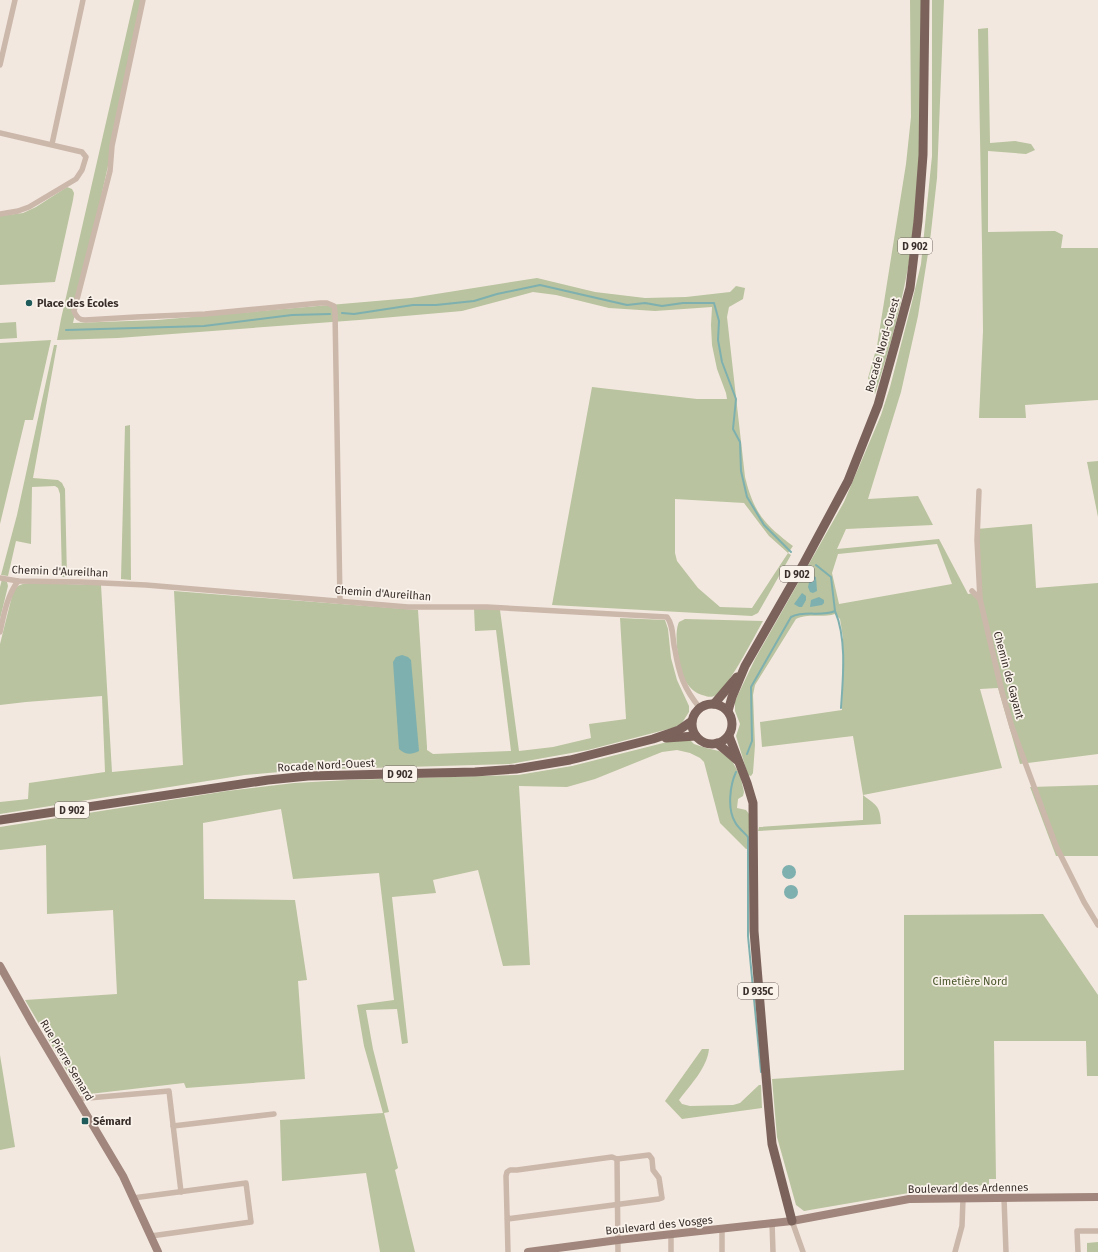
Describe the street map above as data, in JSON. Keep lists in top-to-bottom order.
{
  "streets": {
    "main road": [
      "D 902",
      "Rocade Nord-Ouest",
      "D 935C",
      "Rue Pierre Semard",
      "Boulevard des Ardennes",
      "Boulevard des Vosges"
    ],
    "street": ["Chemin d'Aureilhan", "Chemin de Gayant"]
  },
  "crossings": [
    ["Rocade Nord-Ouest", "Chemin d'Aureilhan"],
    ["Rocade Nord-Ouest", "D 935C"],
    ["Chemin d'Aureilhan", "D 935C"],
    ["D 935C", "Boulevard des Ardennes"],
    ["D 935C", "Boulevard des Vosges"],
    ["Boulevard des Ardennes", "Boulevard des Vosges"]
  ],
  "parks": ["Cimetière Nord"],
  "places": {
    "other": ["Place des Écoles"],
    "transit": ["Sémard"]
  }
}
